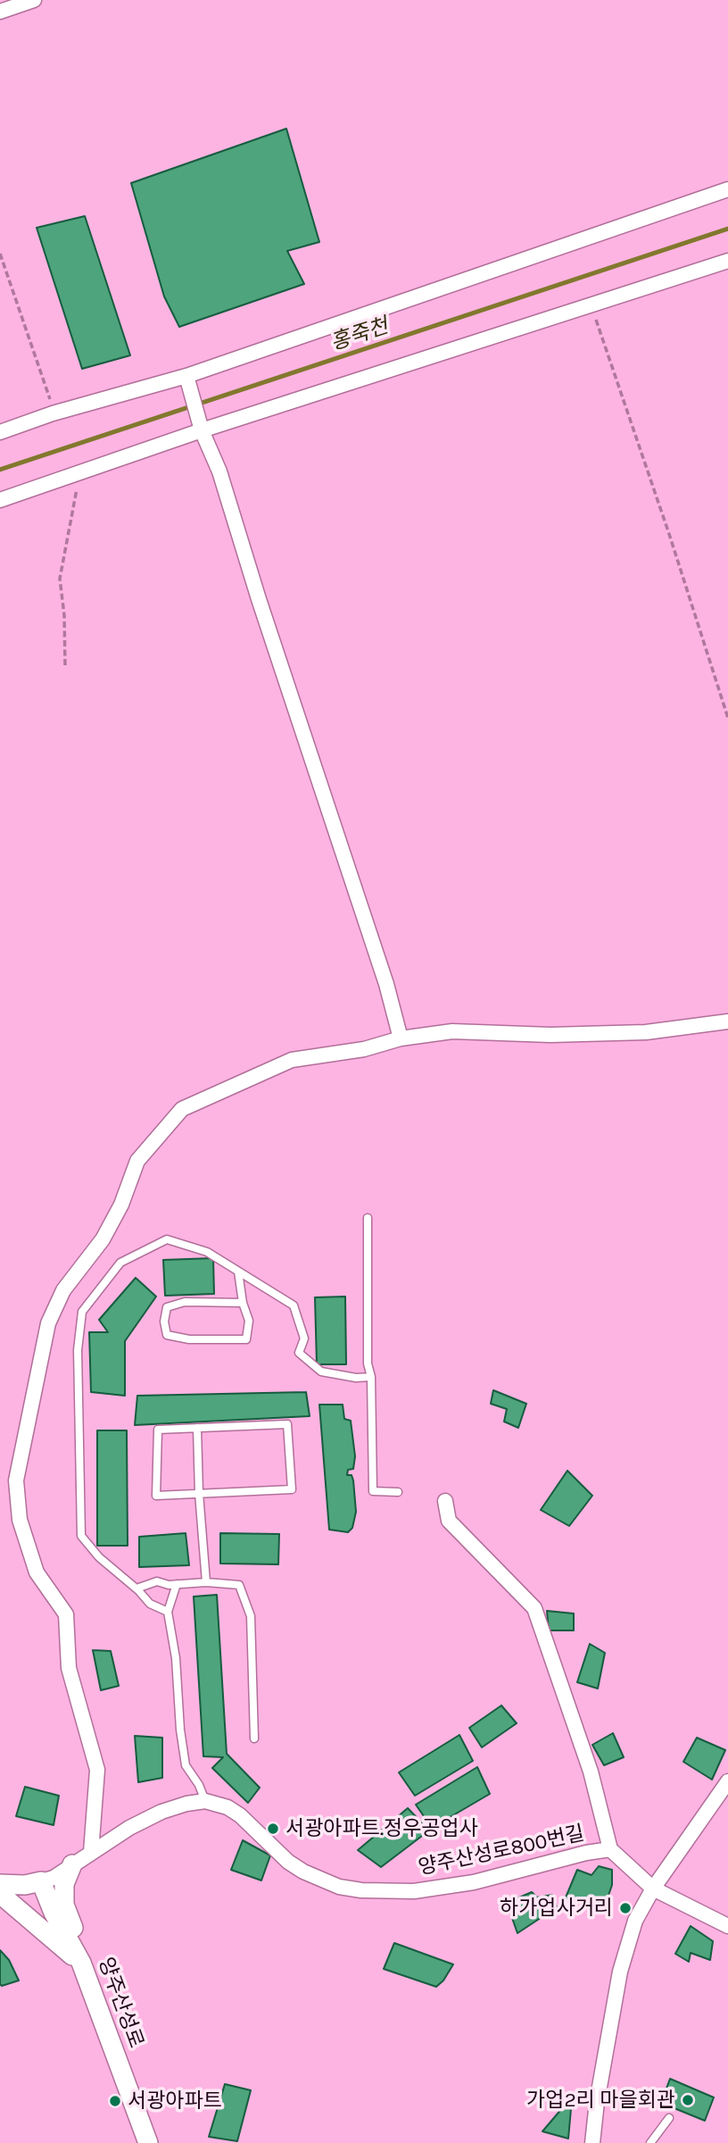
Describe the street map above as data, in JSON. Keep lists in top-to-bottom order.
{
  "streets": {
    "street": ["양주산성로800번길", "양주산성로"]
  },
  "water": ["홍죽천"],
  "places": [
    "서광아파트.정우공업사",
    "하가업사거리",
    "가업2리 마을회관",
    "서광아파트"
  ]
}
